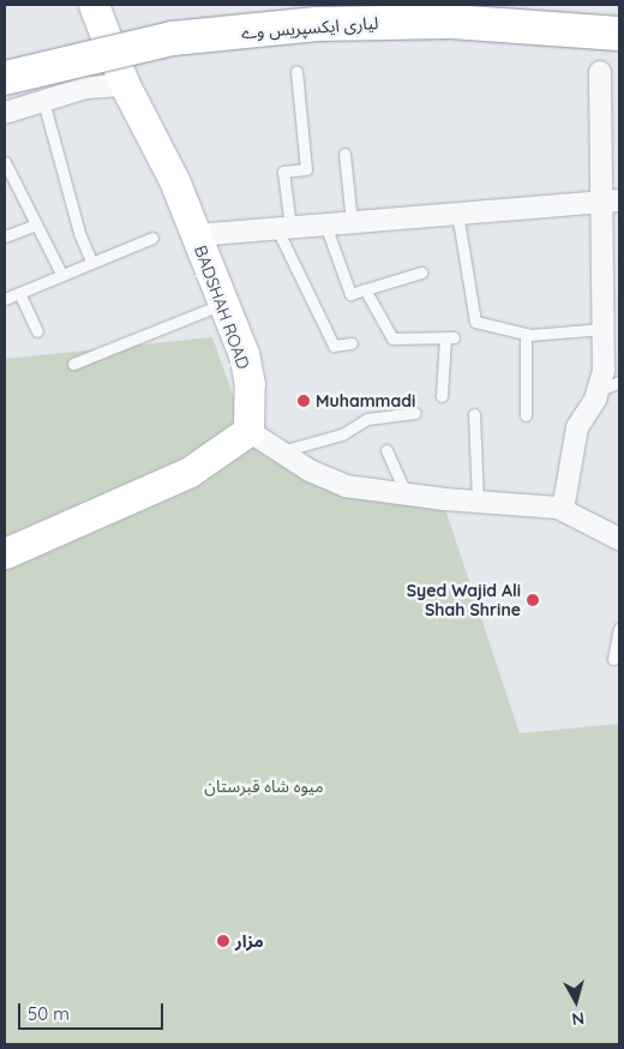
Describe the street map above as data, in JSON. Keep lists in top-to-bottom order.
{
  "streets": {
    "highway": ["لیاری ایکسپریس وے"],
    "main road": ["BADSHAH ROAD"]
  },
  "parks": ["میوہ شاہ قبرستان"],
  "places": ["Muhammadi", "Syed Wajid Ali Shah Shrine", "مزار"],
  "scale_bar": "50 m",
  "north": "bottom"
}
